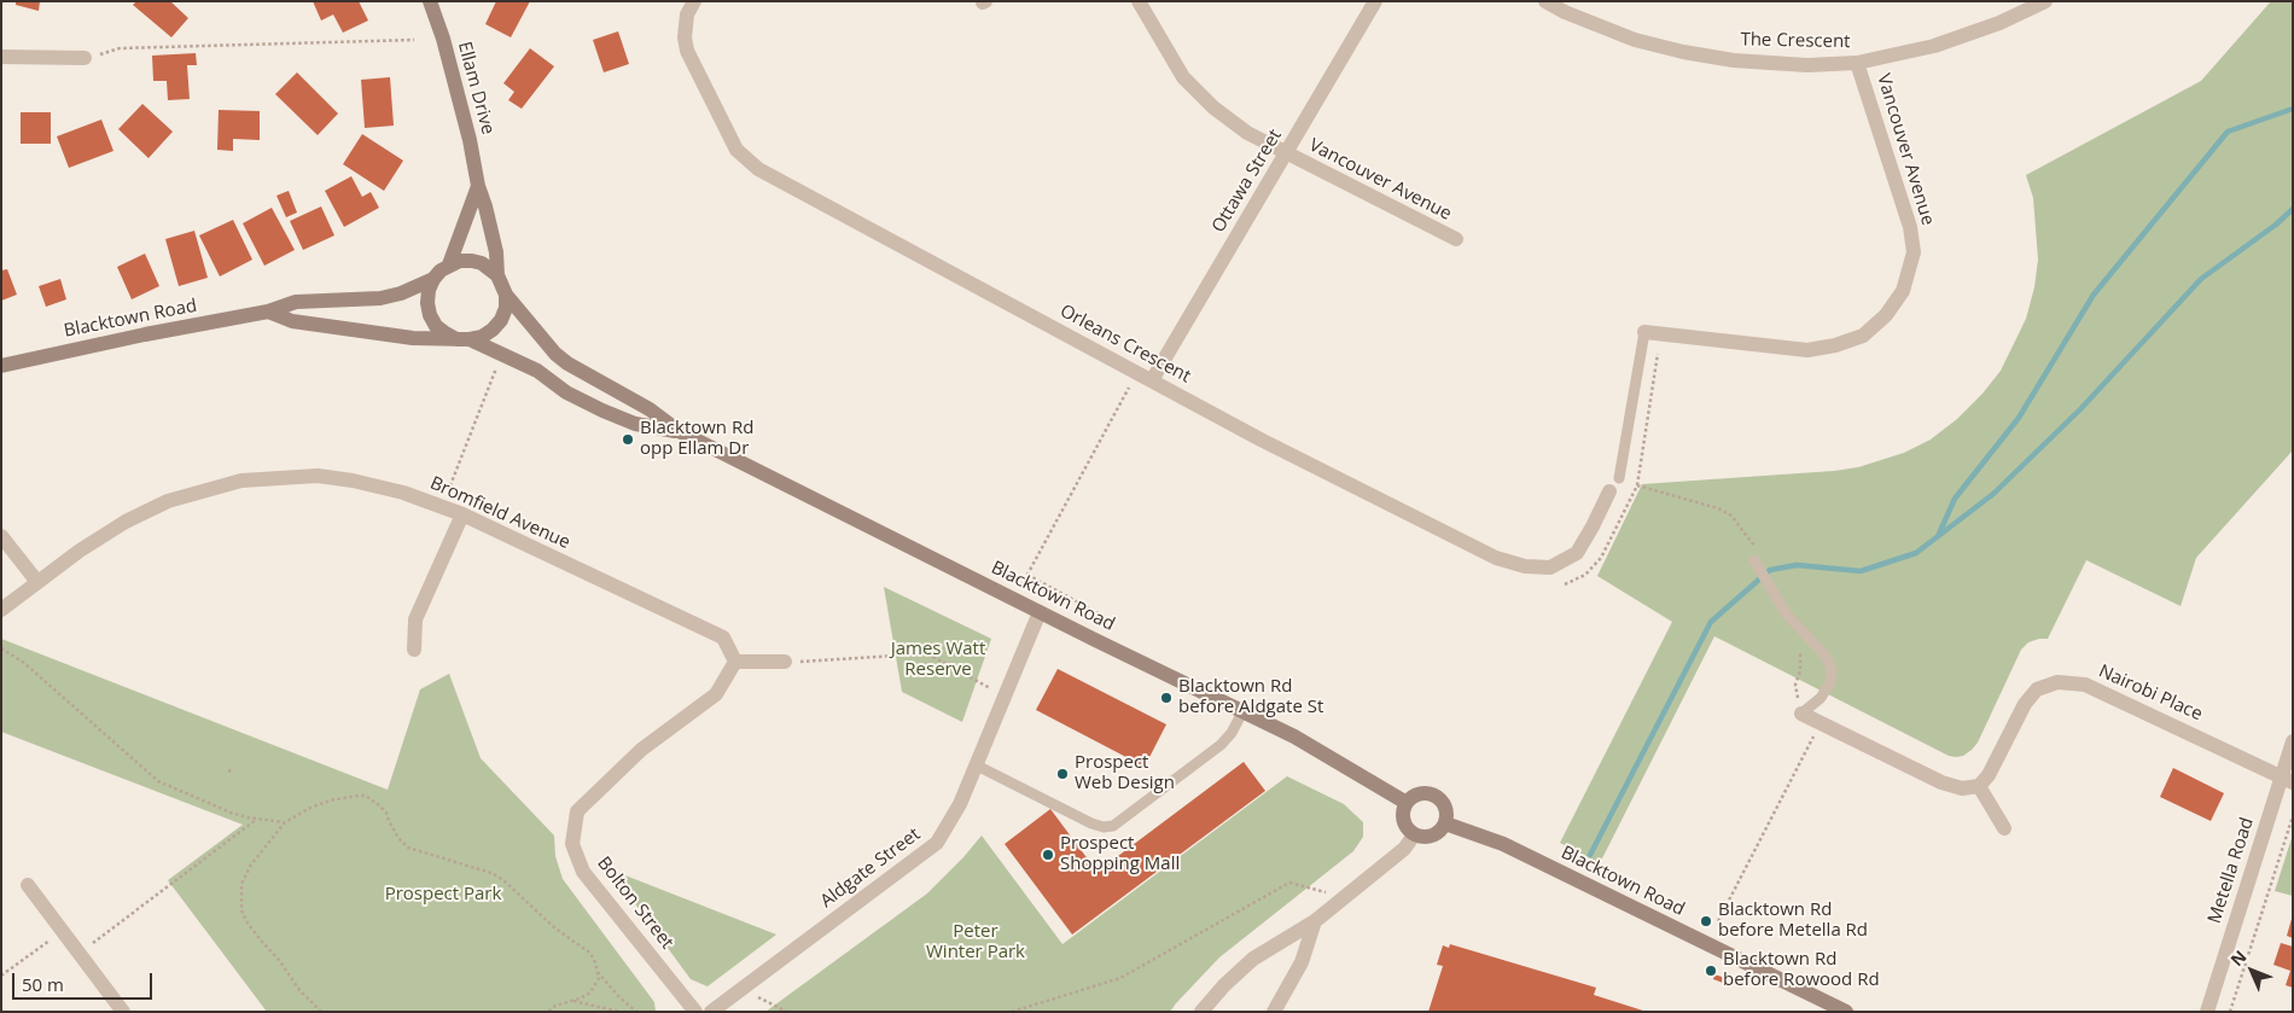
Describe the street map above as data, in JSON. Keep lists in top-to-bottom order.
{
  "streets": {
    "main road": ["Ellam Drive", "Blacktown Road"],
    "street": [
      "The Crescent",
      "Vancouver Avenue",
      "Ottawa Street",
      "Orleans Crescent",
      "Bromfield Avenue",
      "Nairobi Place",
      "Aldgate Street",
      "Metella Road",
      "Bolton Street"
    ]
  },
  "crossings": [
    ["The Crescent", "Vancouver Avenue"],
    ["Ellam Drive", "Blacktown Road"],
    ["Vancouver Avenue", "Ottawa Street"],
    ["Ottawa Street", "Orleans Crescent"],
    ["Blacktown Road", "Aldgate Street"],
    ["Bromfield Avenue", "Bolton Street"],
    ["Nairobi Place", "Metella Road"]
  ],
  "parks": ["James Watt Reserve", "Prospect Park", "Peter Winter Park"],
  "places": [
    "Blacktown Rd opp Ellam Dr",
    "Blacktown Rd before Aldgate St",
    "Prospect Web Design",
    "Prospect Shopping Mall",
    "Blacktown Rd before Metella Rd",
    "Blacktown Rd before Rowood Rd"
  ],
  "scale_bar": "50 m",
  "north": "top left"
}
